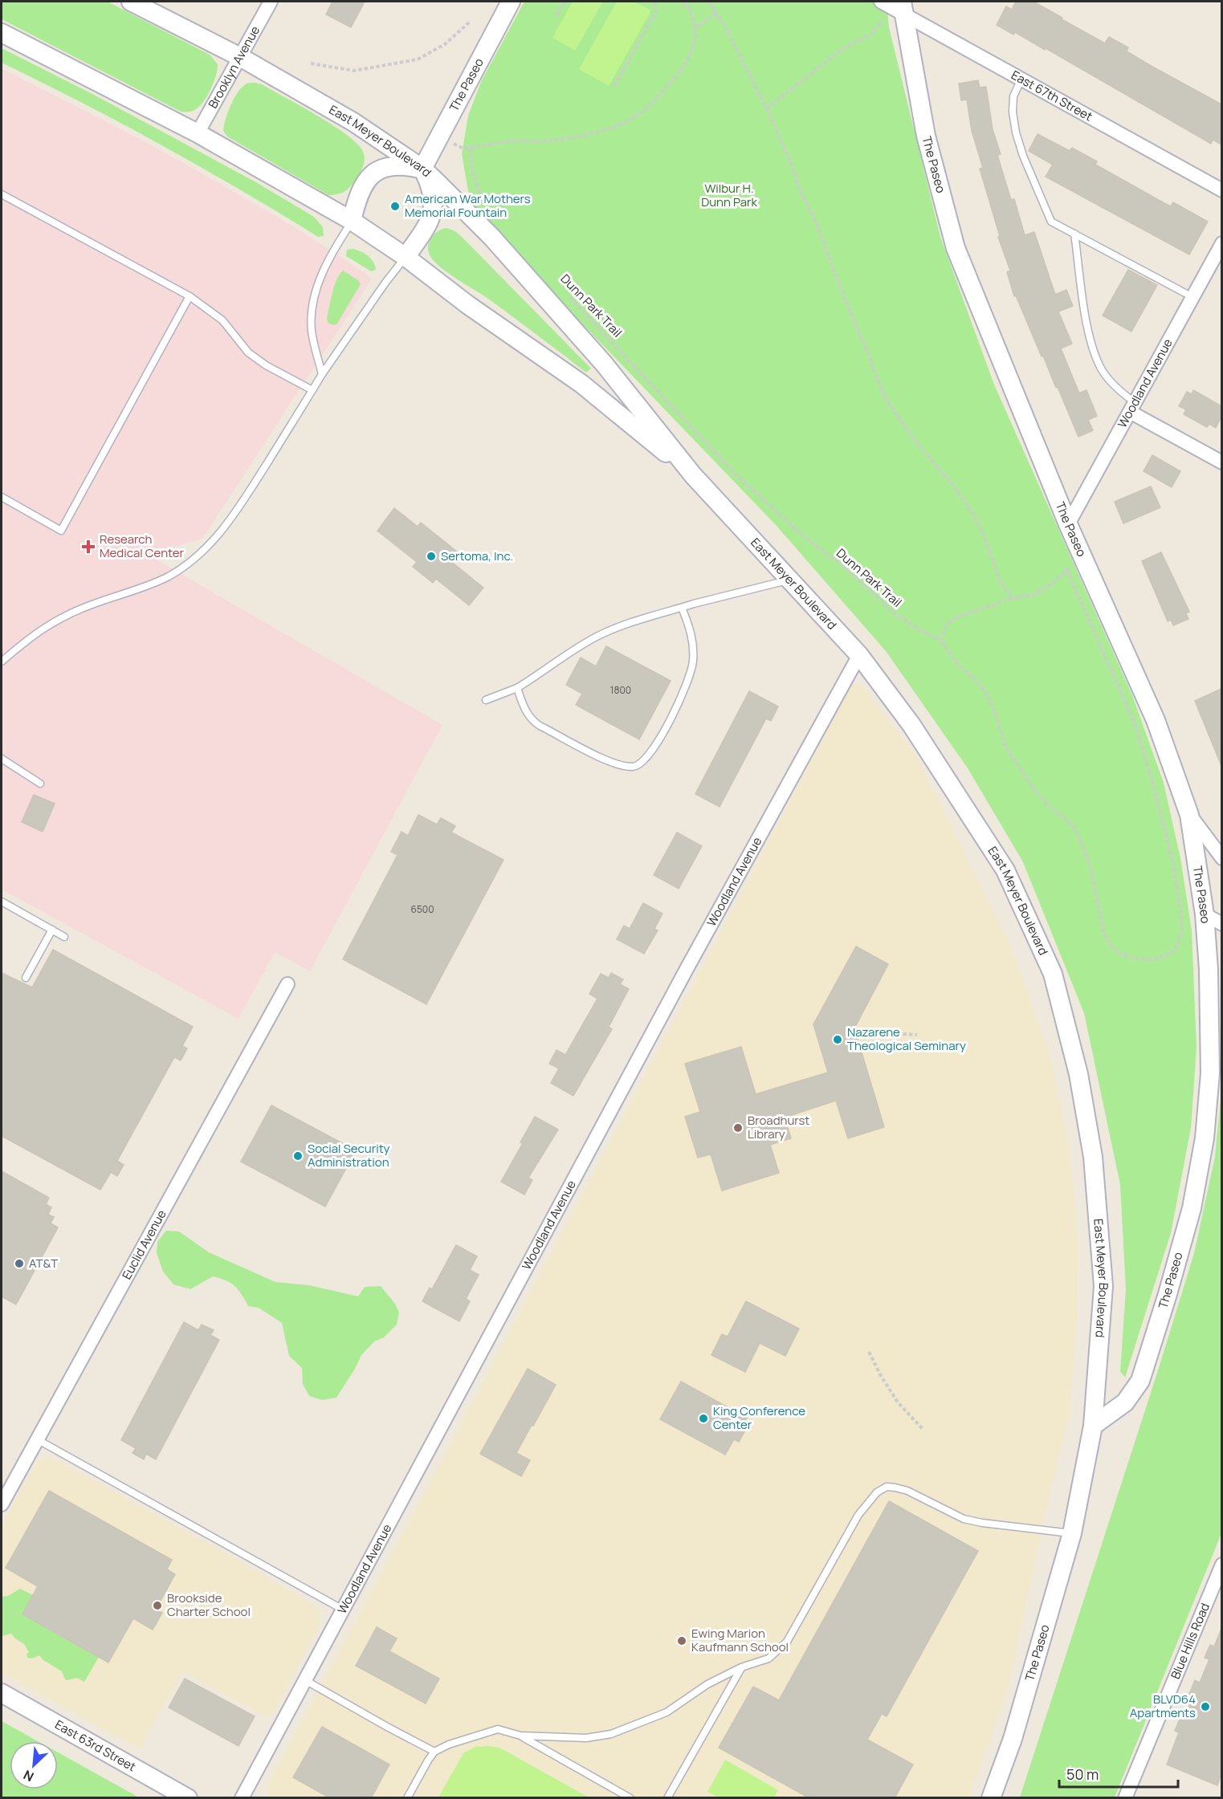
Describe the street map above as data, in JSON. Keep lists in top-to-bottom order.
{
  "streets": {
    "main road": ["The Paseo", "East Meyer Boulevard", "East 63rd Street"],
    "street": [
      "Brooklyn Avenue",
      "East 67th Street",
      "Woodland Avenue",
      "Euclid Avenue",
      "Blue Hills Road"
    ],
    "path": ["Dunn Park Trail"]
  },
  "crossings": [
    ["Brooklyn Avenue", "East Meyer Boulevard"],
    ["The Paseo", "East 67th Street"],
    ["The Paseo", "East Meyer Boulevard"],
    ["The Paseo", "Woodland Avenue"],
    ["East Meyer Boulevard", "Woodland Avenue"]
  ],
  "parks": ["Wilbur H. Dunn Park"],
  "places": {
    "other": [
      "American War Mothers Memorial Fountain",
      "Sertoma, Inc.",
      "Nazarene Theological Seminary",
      "Broadhurst Library",
      "Social Security Administration",
      "AT&T",
      "King Conference Center",
      "Brookside Charter School",
      "Ewing Marion Kaufmann School",
      "BLVD64 Apartments"
    ],
    "health": ["Research Medical Center"]
  },
  "house_numbers": ["1800", "6500"],
  "scale_bar": "50 m",
  "north": "bottom left"
}
